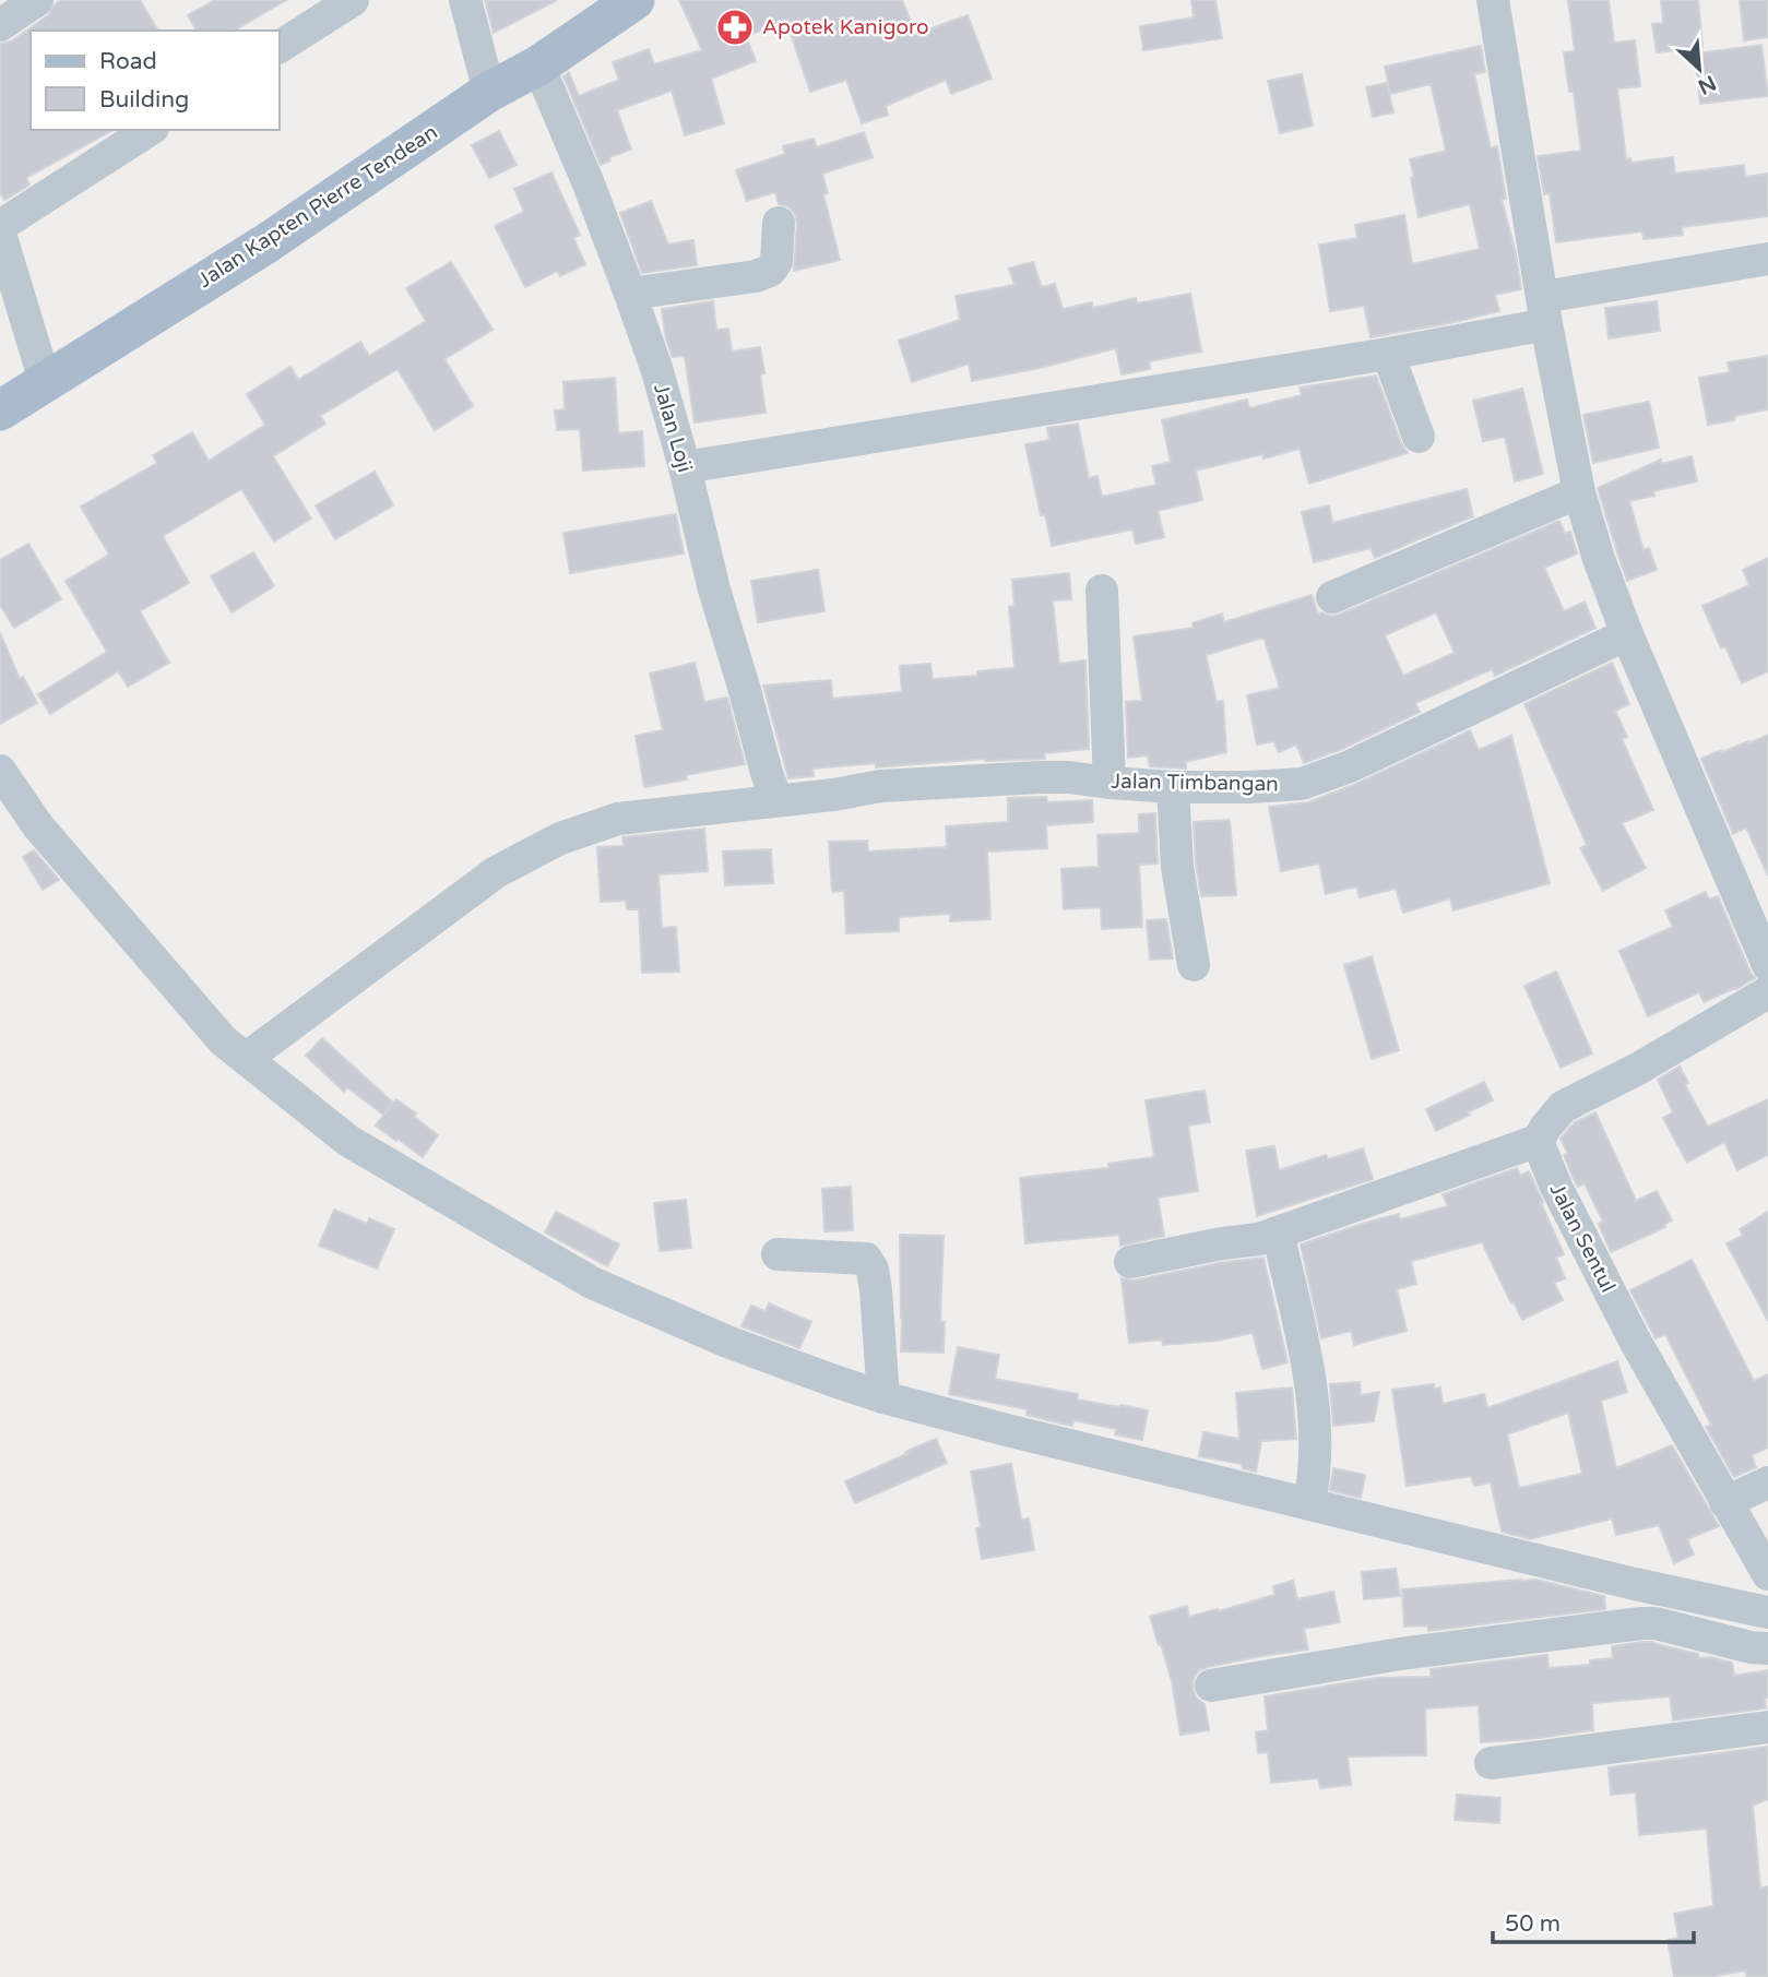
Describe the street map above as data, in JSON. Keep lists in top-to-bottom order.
{
  "streets": {
    "main road": ["Jalan Kapten Pierre Tendean"],
    "street": ["Jalan Loji", "Jalan Timbangan", "Jalan Sentul"]
  },
  "crossings": [
    ["Jalan Kapten Pierre Tendean", "Jalan Loji"],
    ["Jalan Loji", "Jalan Timbangan"]
  ],
  "places": {
    "pharmacy": ["Apotek Kanigoro"]
  },
  "legend": ["Road", "Building"],
  "scale_bar": "50 m",
  "north": "bottom right"
}
